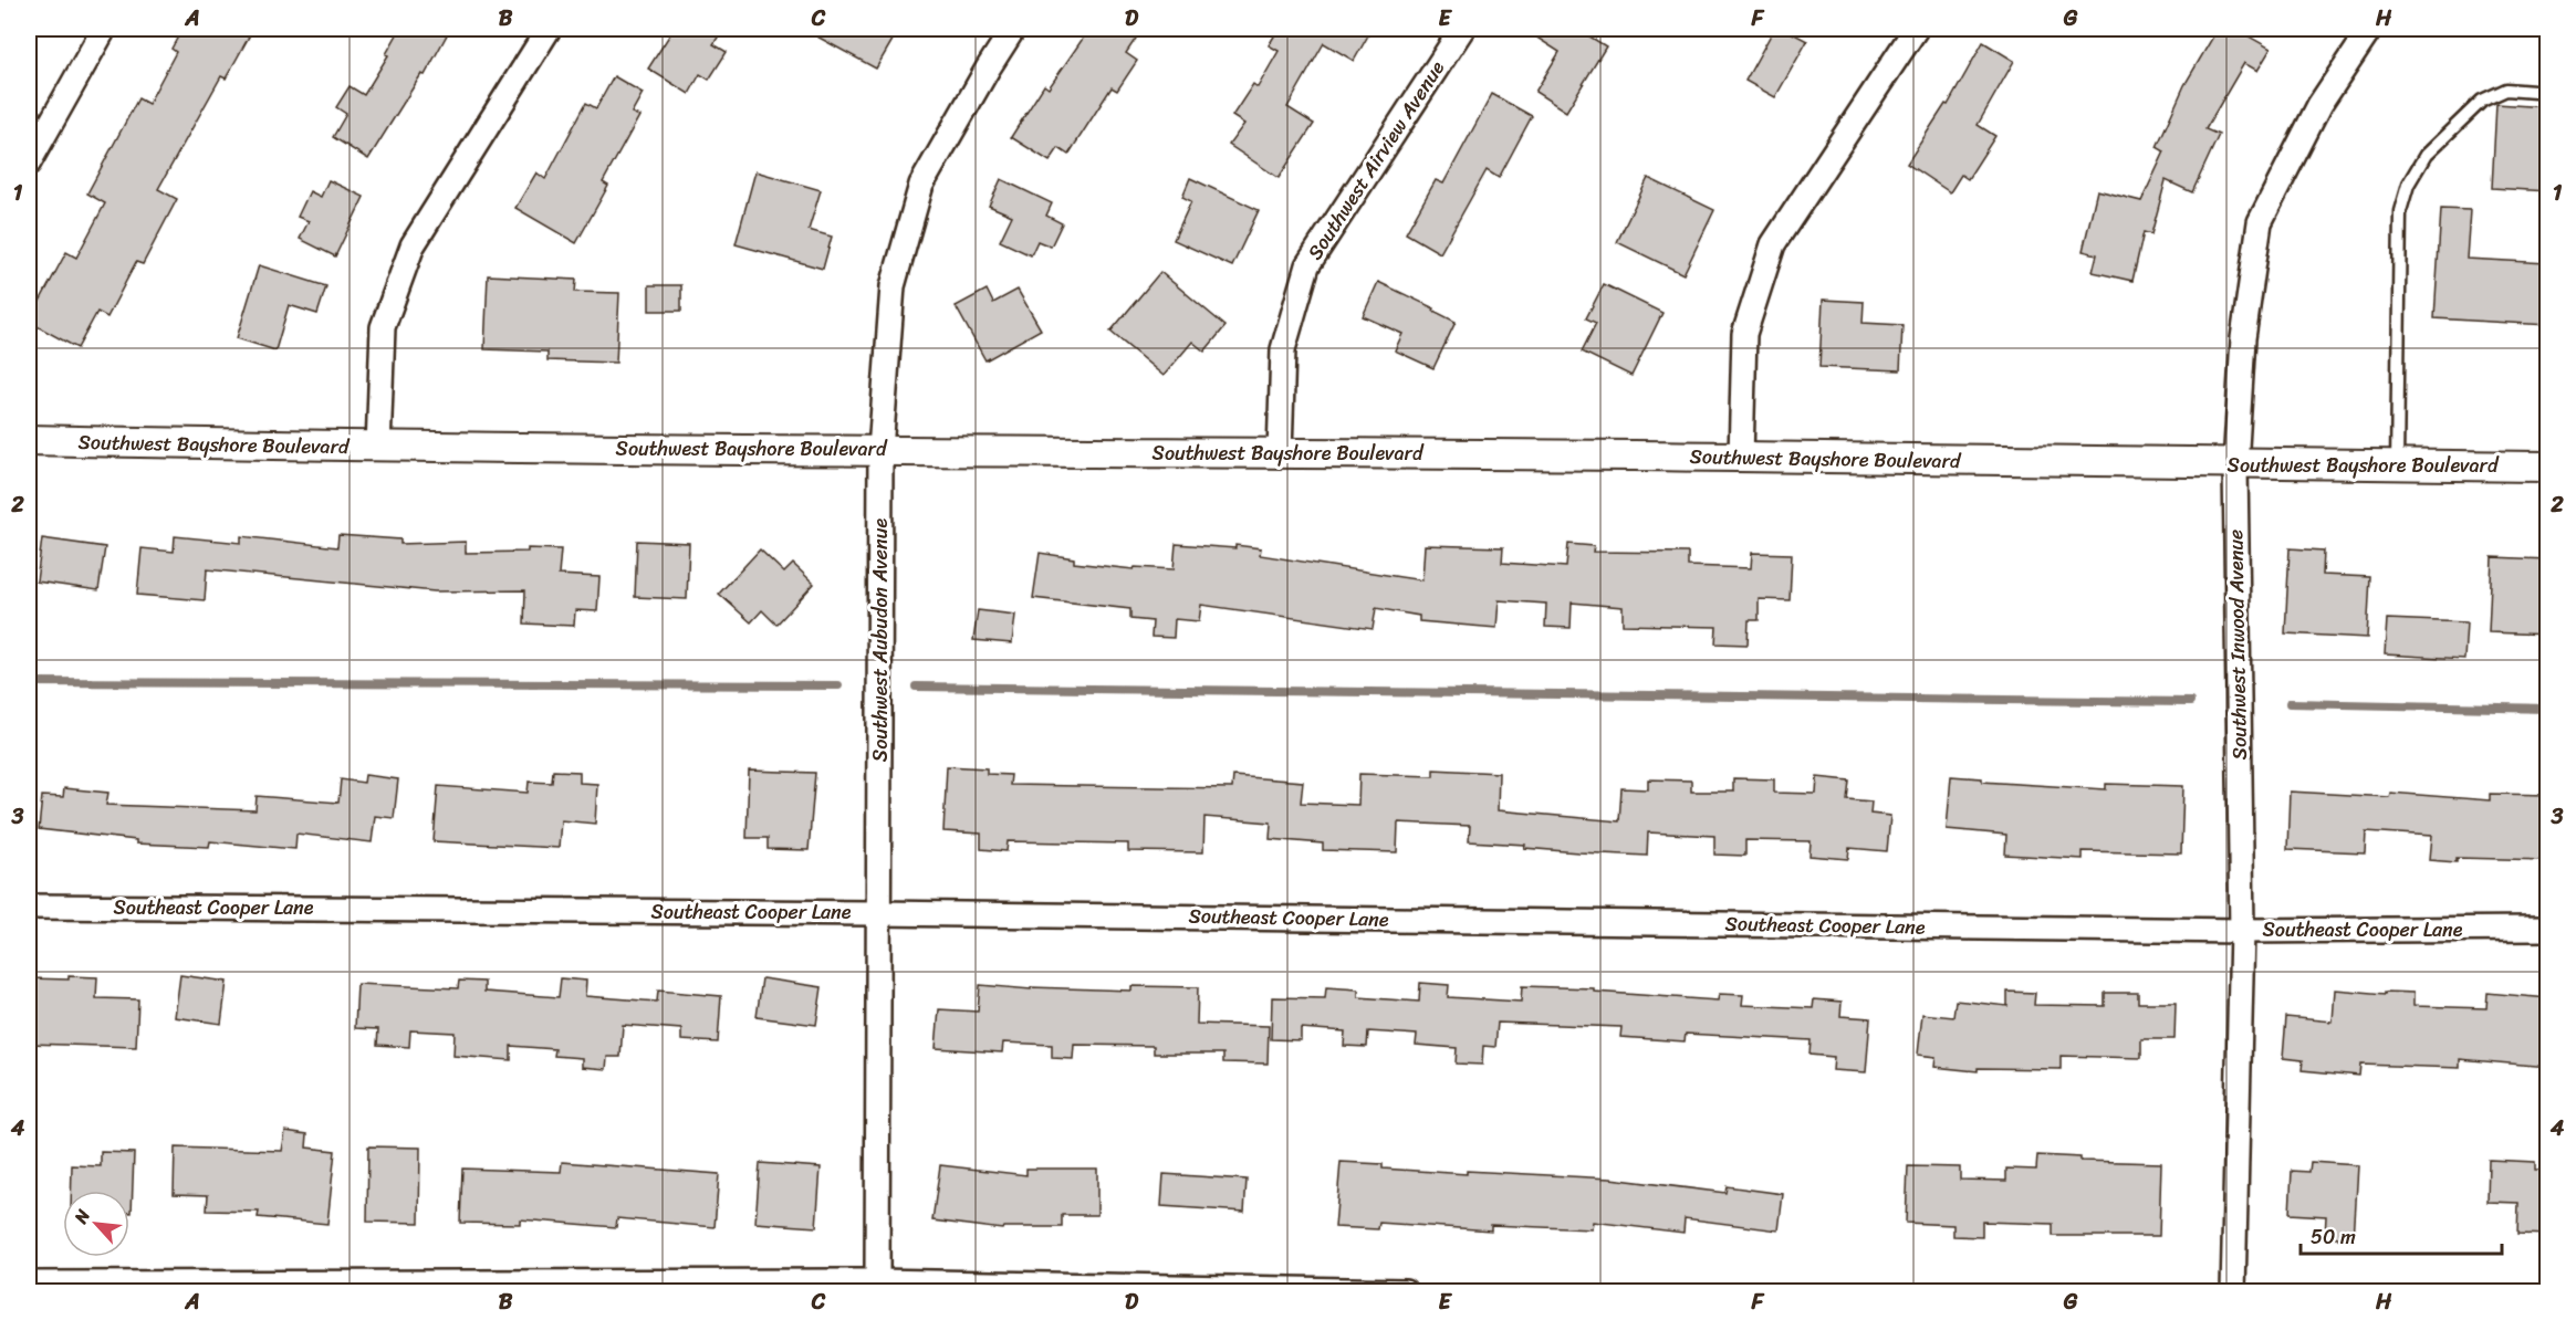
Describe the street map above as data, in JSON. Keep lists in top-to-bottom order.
{
  "streets": {
    "street": [
      "Southwest Airview Avenue",
      "Southwest Bayshore Boulevard",
      "Southwest Aubudon Avenue",
      "Southwest Inwood Avenue",
      "Southeast Cooper Lane"
    ]
  },
  "crossings": [
    ["Southwest Airview Avenue", "Southwest Bayshore Boulevard"],
    ["Southwest Bayshore Boulevard", "Southwest Aubudon Avenue"],
    ["Southwest Bayshore Boulevard", "Southwest Inwood Avenue"],
    ["Southwest Aubudon Avenue", "Southeast Cooper Lane"],
    ["Southwest Inwood Avenue", "Southeast Cooper Lane"]
  ],
  "scale_bar": "50 m",
  "north": "top left",
  "grid": {
    "columns": [
      "A",
      "B",
      "C",
      "D",
      "E",
      "F",
      "G",
      "H"
    ],
    "rows": [
      "1",
      "2",
      "3",
      "4"
    ]
  }
}
